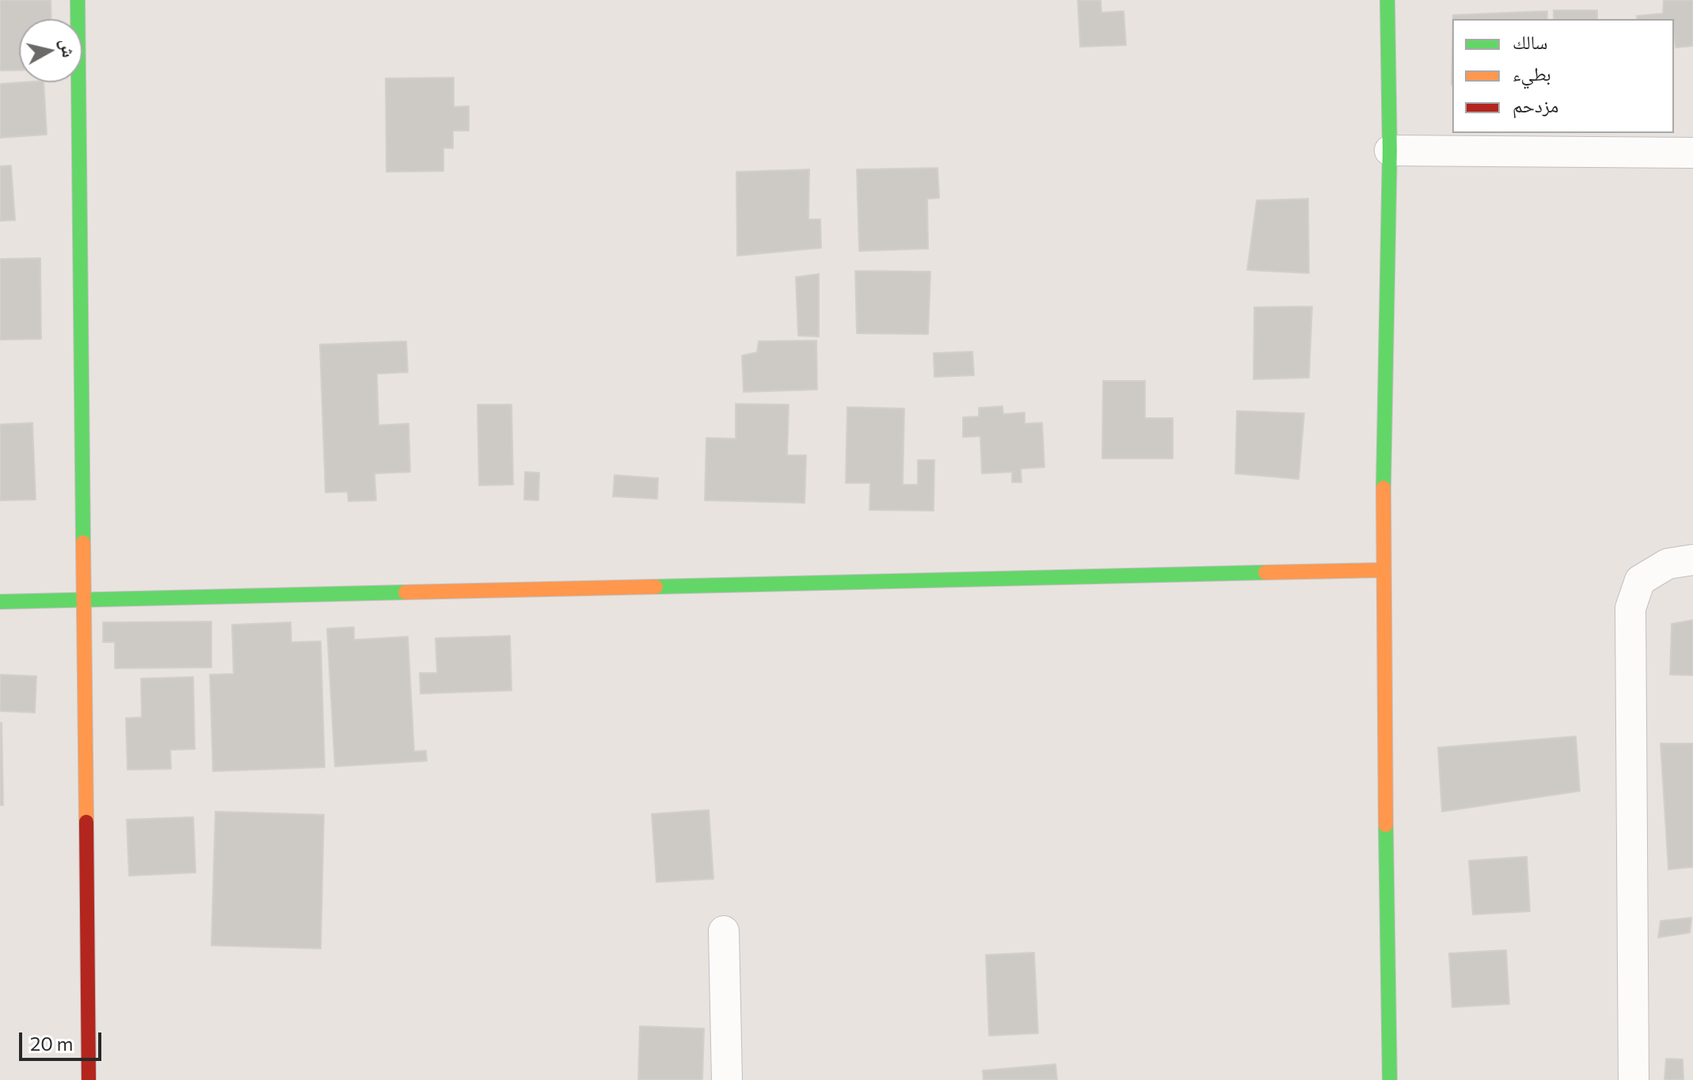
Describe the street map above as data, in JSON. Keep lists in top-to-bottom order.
{
  "legend": ["سالك", "بطيء", "مزدحم"],
  "scale_bar": "20 m",
  "north": "right"
}
